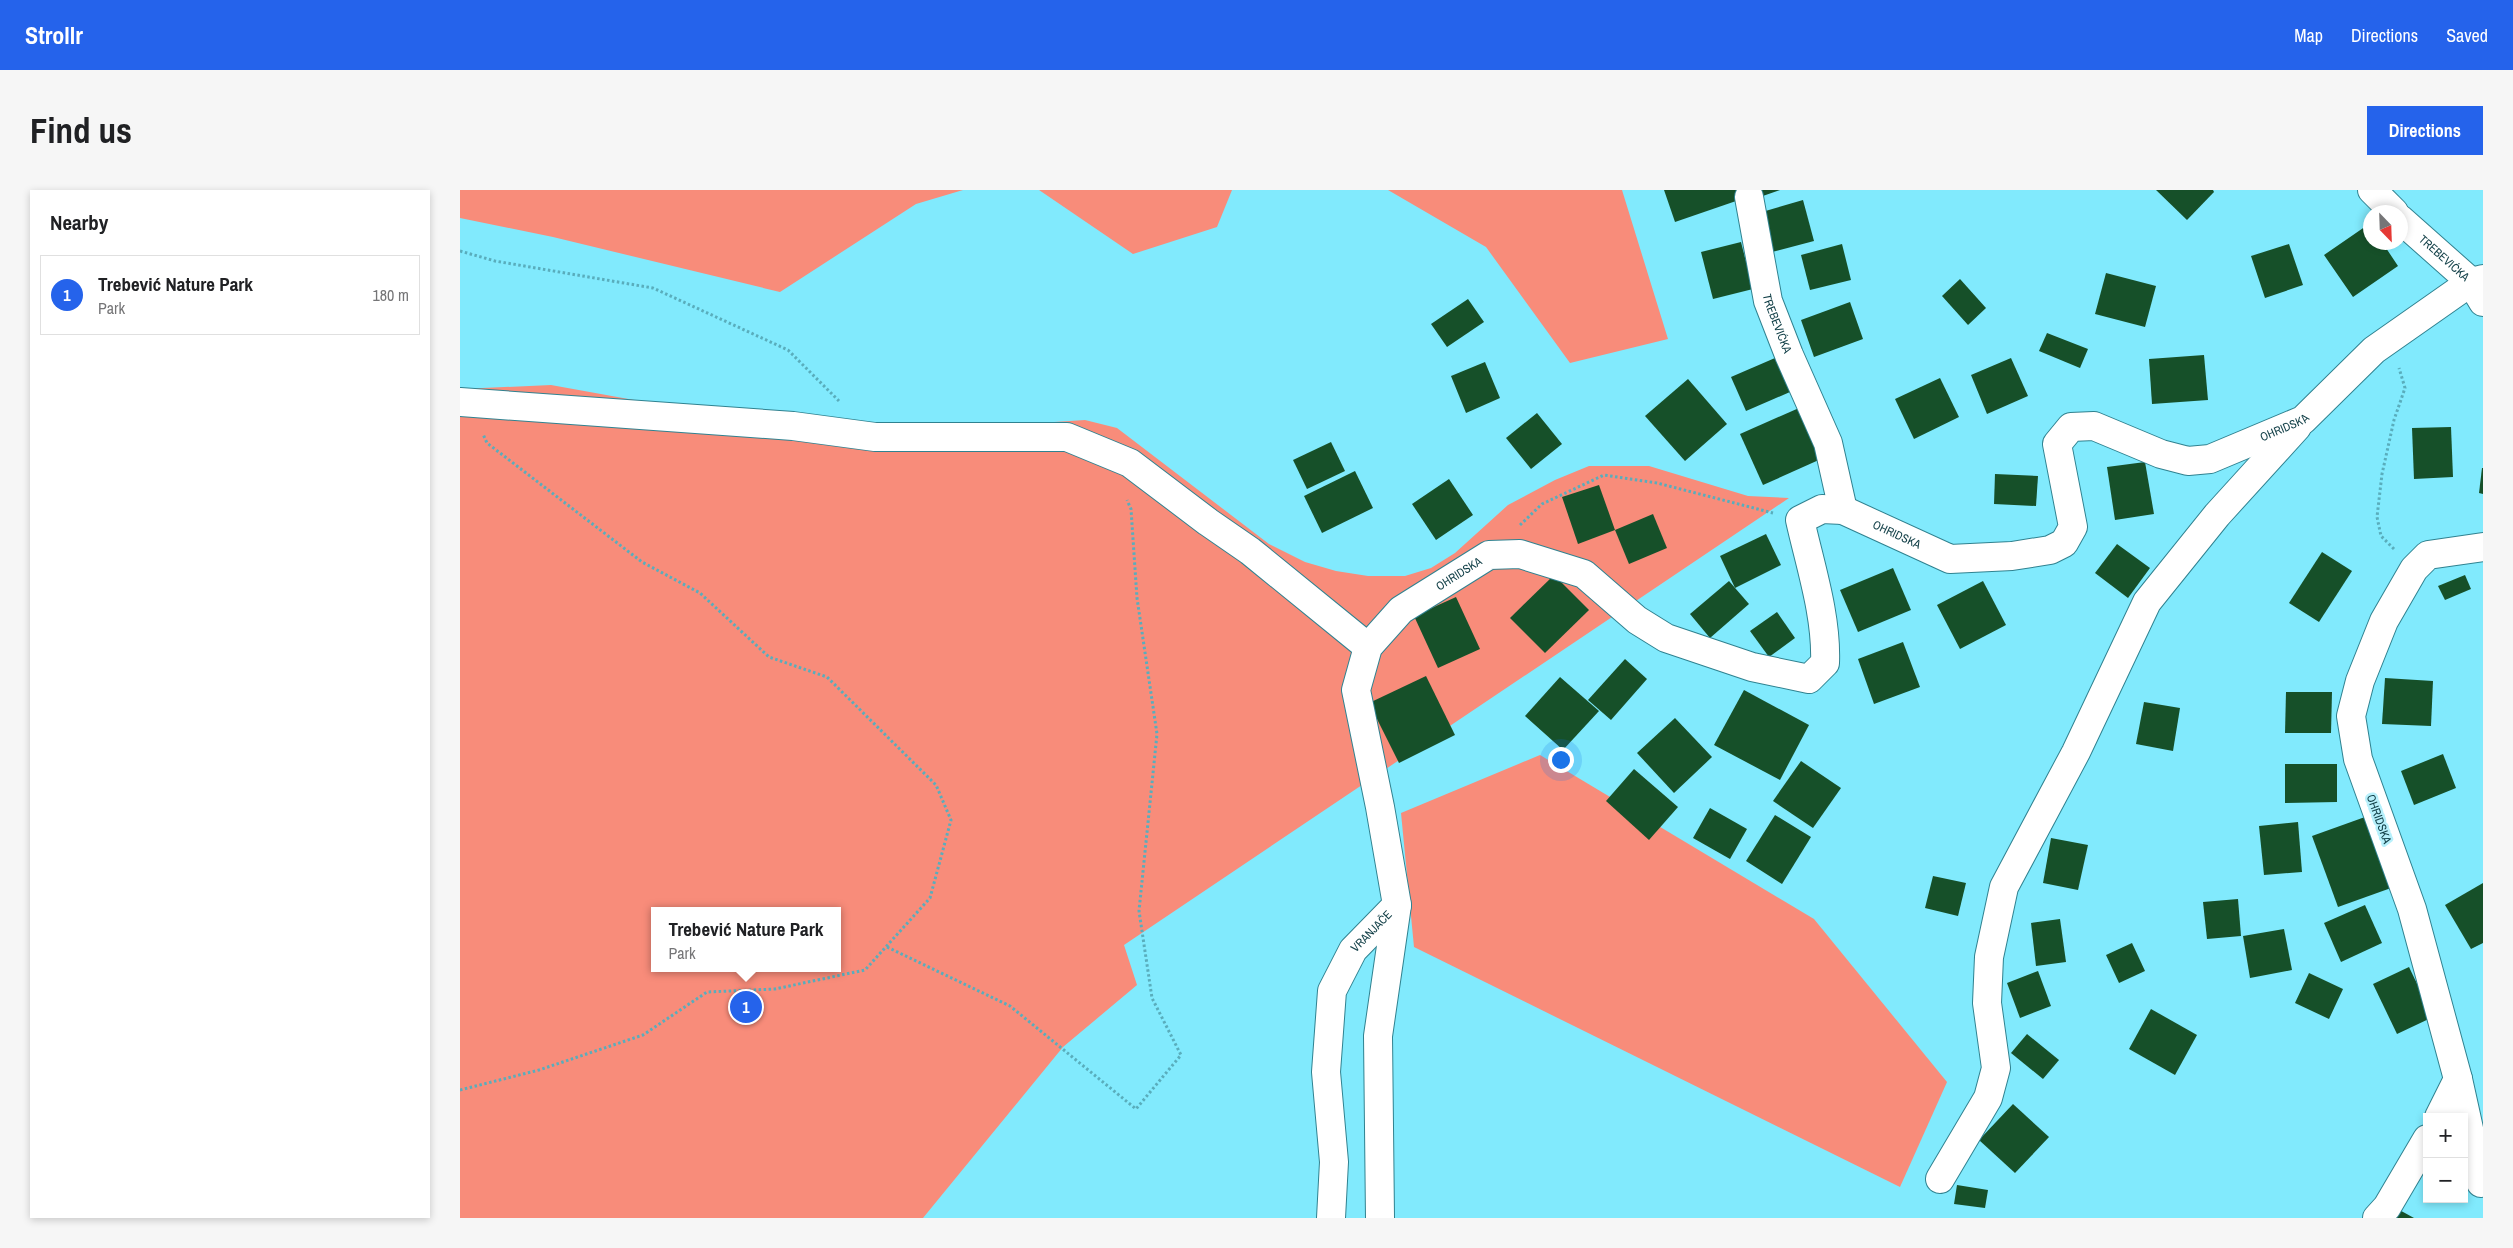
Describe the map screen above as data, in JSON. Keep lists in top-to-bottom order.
{
  "streets": {
    "street": ["TREBEVIĆKA", "OHRIDSKA", "VRANJAČE"]
  },
  "crossings": [
    ["TREBEVIĆKA", "OHRIDSKA"],
    ["OHRIDSKA", "VRANJAČE"]
  ],
  "north": "bottom right",
  "page": {
    "header": "Strollr",
    "nav": ["Map", "Directions", "Saved"],
    "buttons": "Directions",
    "title": "Find us",
    "heading": "Nearby",
    "list": [
      {
        "mark": "1",
        "name": "Trebević Nature Park",
        "note": "Park",
        "value": "180 m"
      }
    ],
    "popup": ["Trebević Nature Park", "Park"],
    "pins": "1",
    "map_buttons": ["+", "−"]
  }
}
